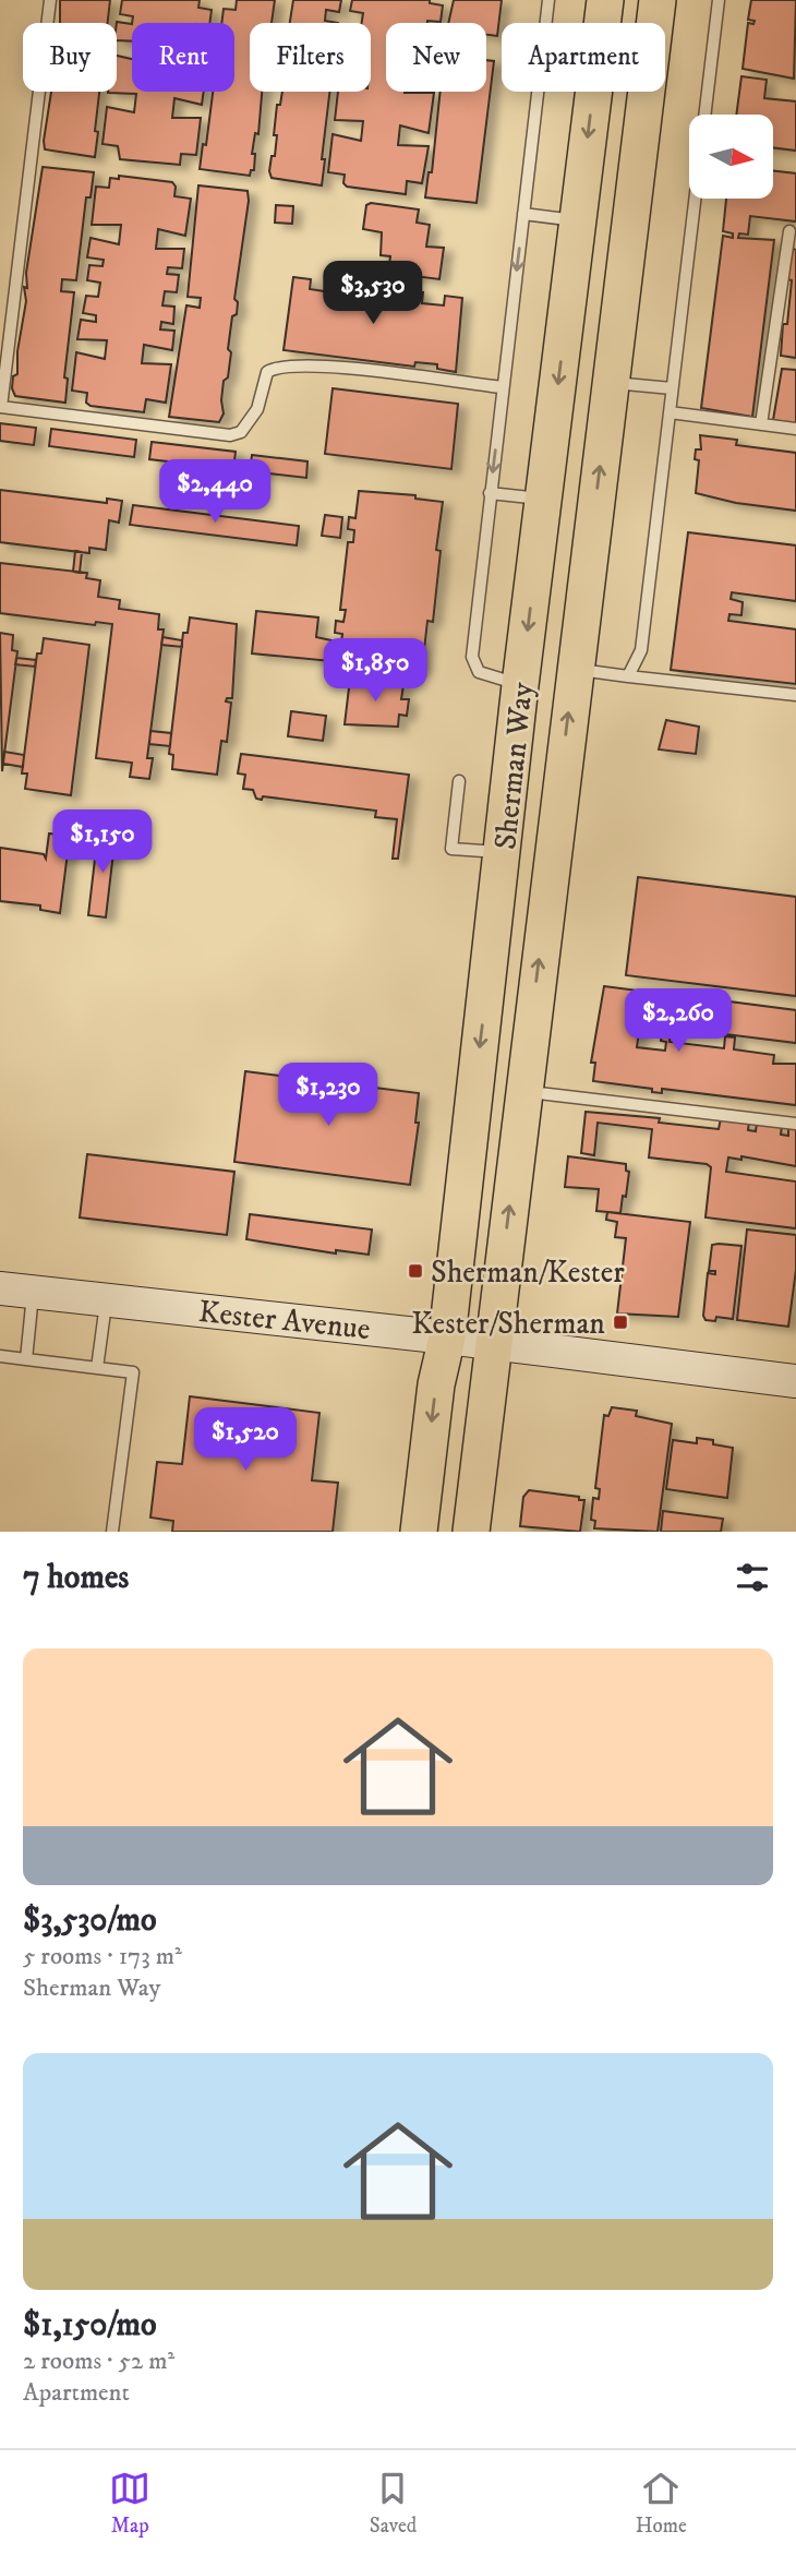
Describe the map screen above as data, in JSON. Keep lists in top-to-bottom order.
{
  "streets": {
    "main road": ["Sherman Way", "Kester Avenue"]
  },
  "crossings": [
    ["Sherman Way", "Kester Avenue"]
  ],
  "places": {
    "transit": ["Sherman/Kester", "Kester/Sherman"]
  },
  "north": "right",
  "page": {
    "chip": [
      "Buy",
      "Rent",
      "Filters",
      "New",
      "Apartment"
    ],
    "price": [
      "$3,530",
      "$2,440",
      "$1,850",
      "$1,150",
      "$2,260",
      "$1,230",
      "$1,520"
    ],
    "heading": "7 homes",
    "list": [
      {
        "name": "$3,530/mo",
        "note": "5 rooms · 173 m² · Sherman Way"
      },
      {
        "name": "$1,150/mo",
        "note": "2 rooms · 52 m² · Apartment"
      }
    ],
    "tabs": ["Map", "Saved", "Home"]
  }
}
